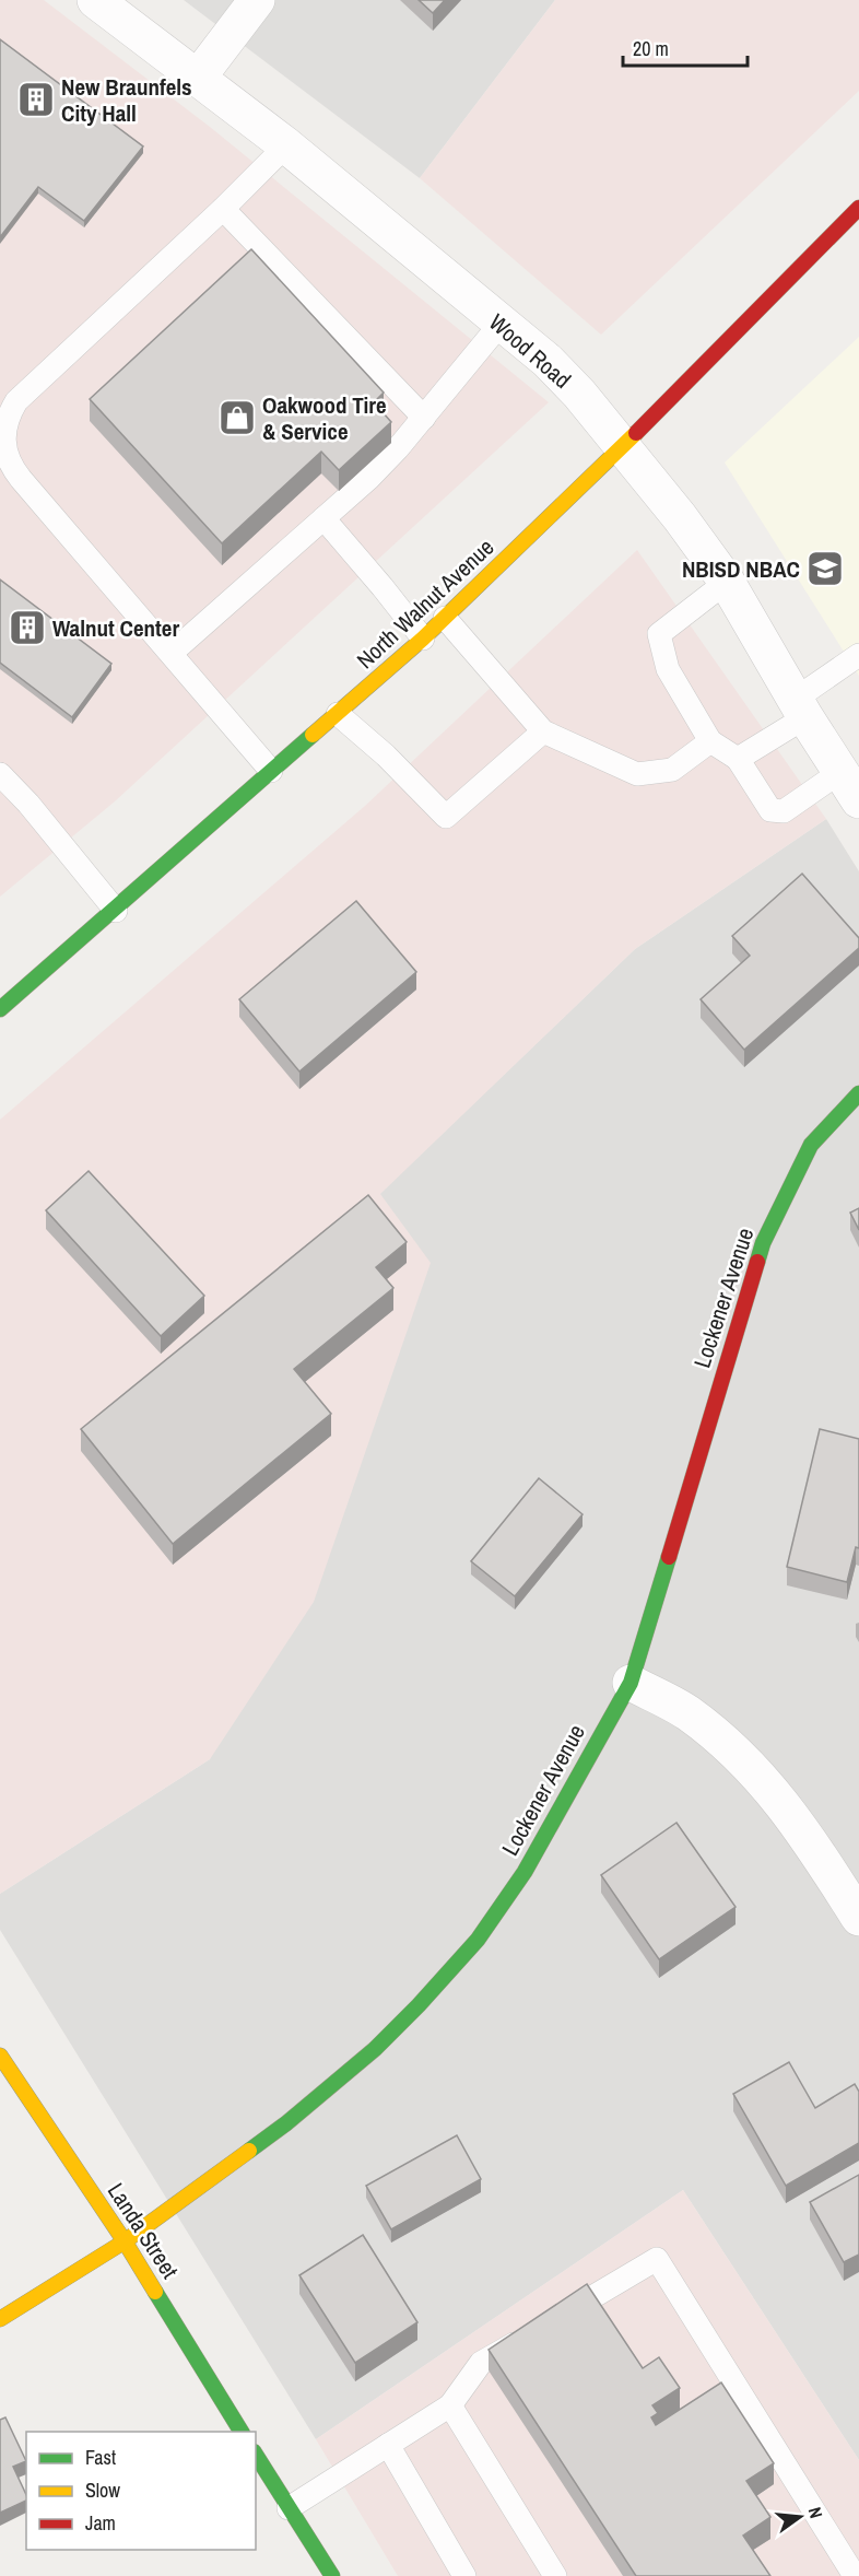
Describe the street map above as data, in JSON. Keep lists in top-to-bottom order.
{
  "streets": {
    "main road": ["North Walnut Avenue", "Lockener Avenue", "Landa Street"],
    "street": ["Wood Road"]
  },
  "crossings": [
    ["Wood Road", "North Walnut Avenue"],
    ["Lockener Avenue", "Landa Street"]
  ],
  "places": {
    "building": ["New Braunfels City Hall", "Walnut Center"],
    "shop": ["Oakwood Tire & Service"],
    "school or university": ["NBISD NBAC"]
  },
  "legend": ["Fast", "Slow", "Jam"],
  "scale_bar": "20 m",
  "north": "right"
}
